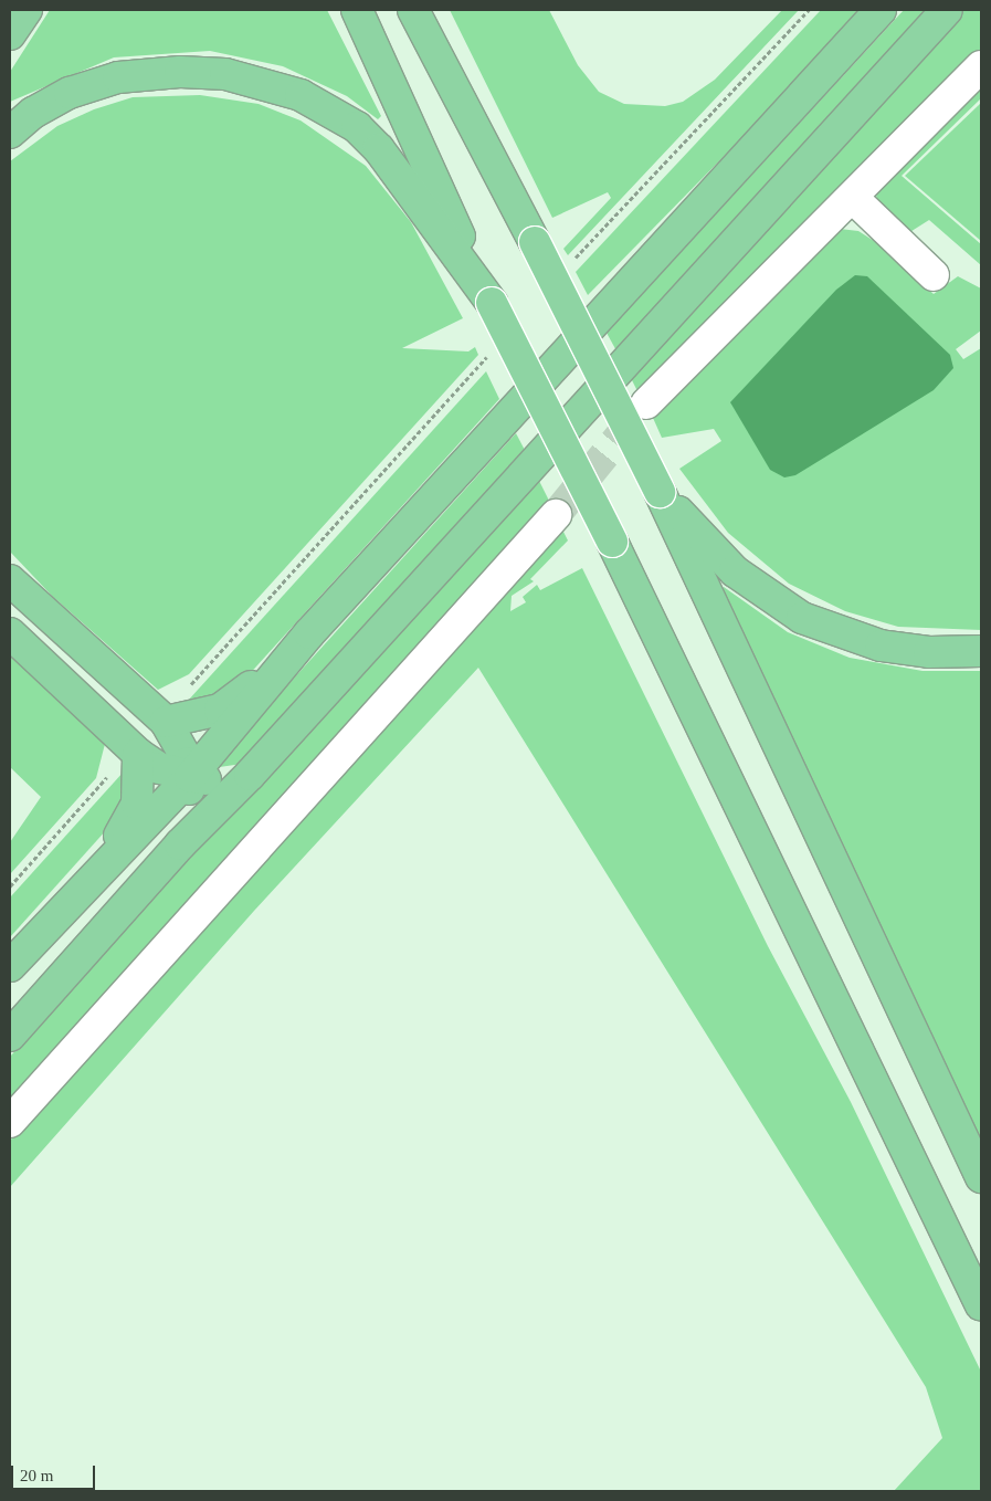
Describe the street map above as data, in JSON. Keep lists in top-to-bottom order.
{
  "scale_bar": "20 m"
}
